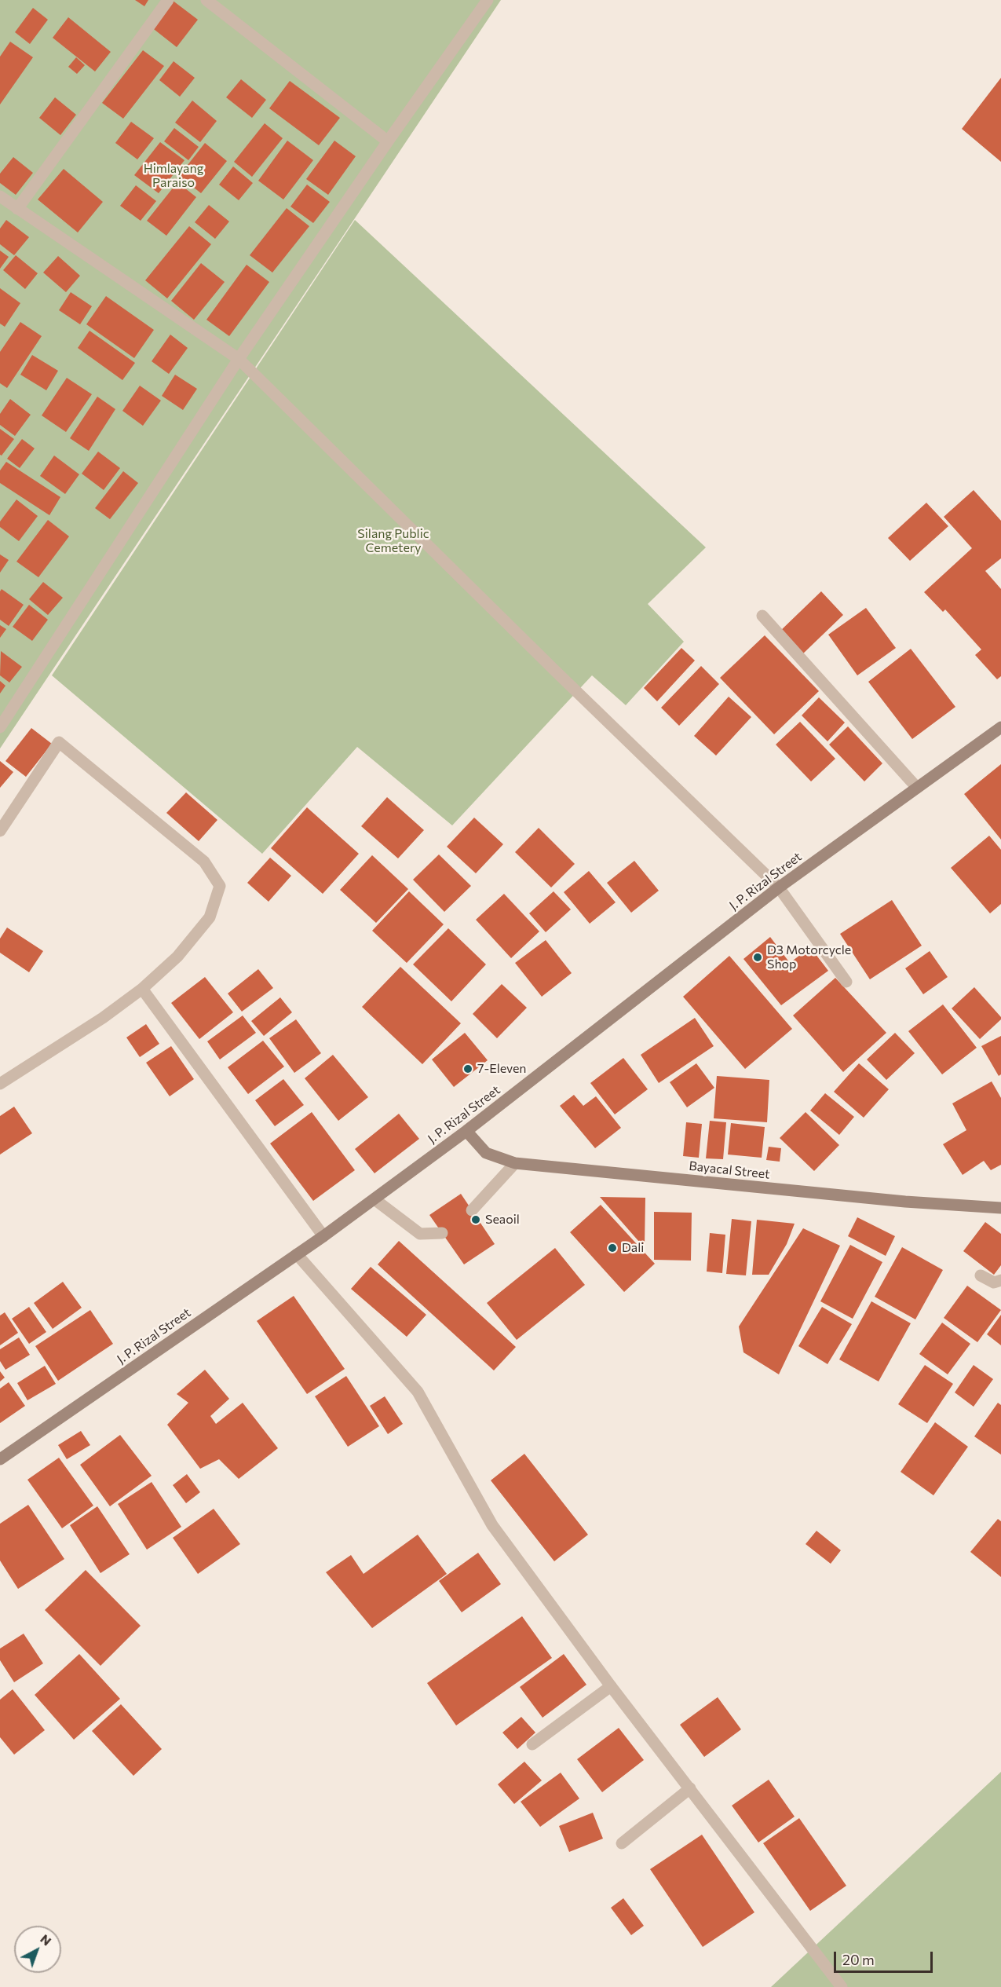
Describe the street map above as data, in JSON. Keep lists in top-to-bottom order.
{
  "streets": {
    "main road": ["J. P. Rizal Street", "Bayacal Street"]
  },
  "crossings": [
    ["J. P. Rizal Street", "Bayacal Street"]
  ],
  "parks": ["Himlayang Paraiso", "Silang Public Cemetery"],
  "places": [
    "D3 Motorcycle Shop",
    "7-Eleven",
    "Seaoil",
    "Dali"
  ],
  "scale_bar": "20 m",
  "north": "top right"
}
